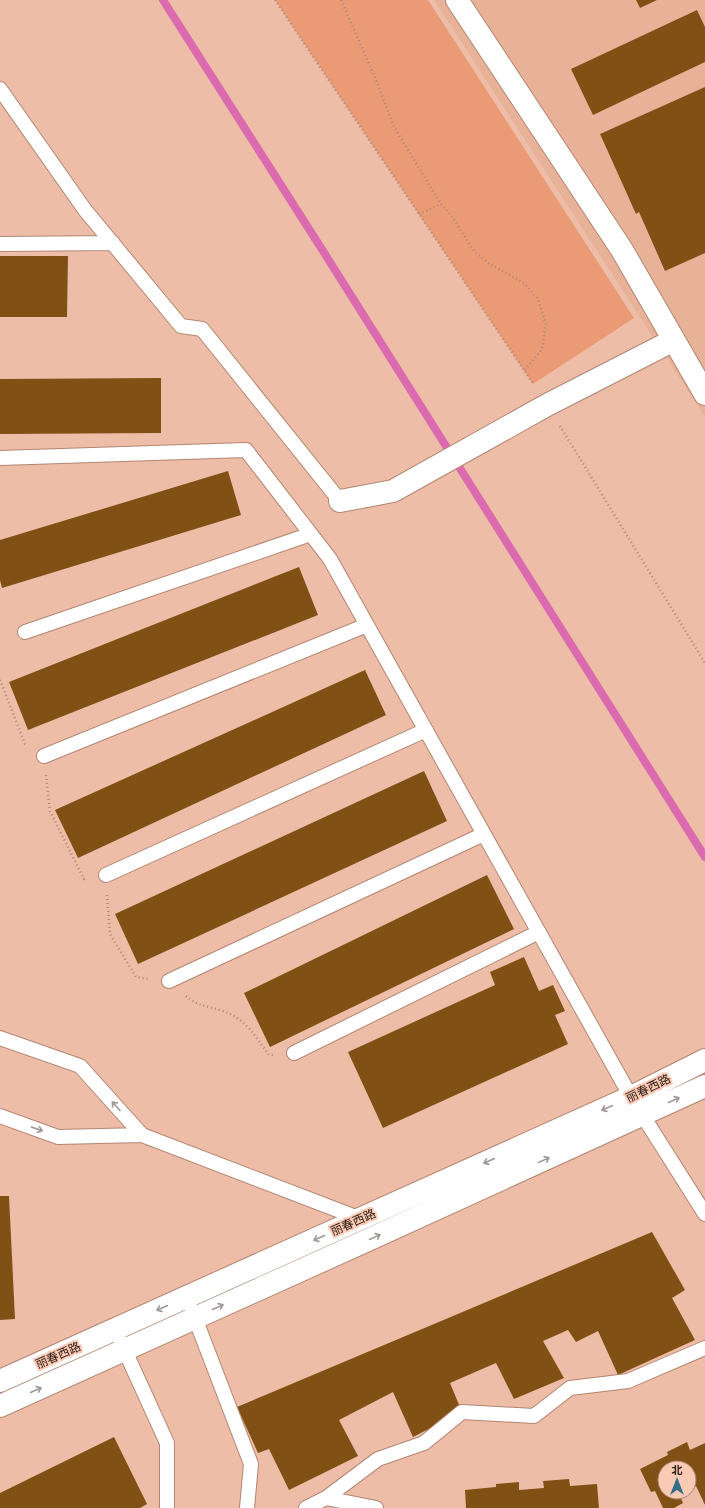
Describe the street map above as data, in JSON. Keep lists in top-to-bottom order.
{
  "streets": {
    "main road": ["丽春西路"]
  },
  "north": "top"
}
